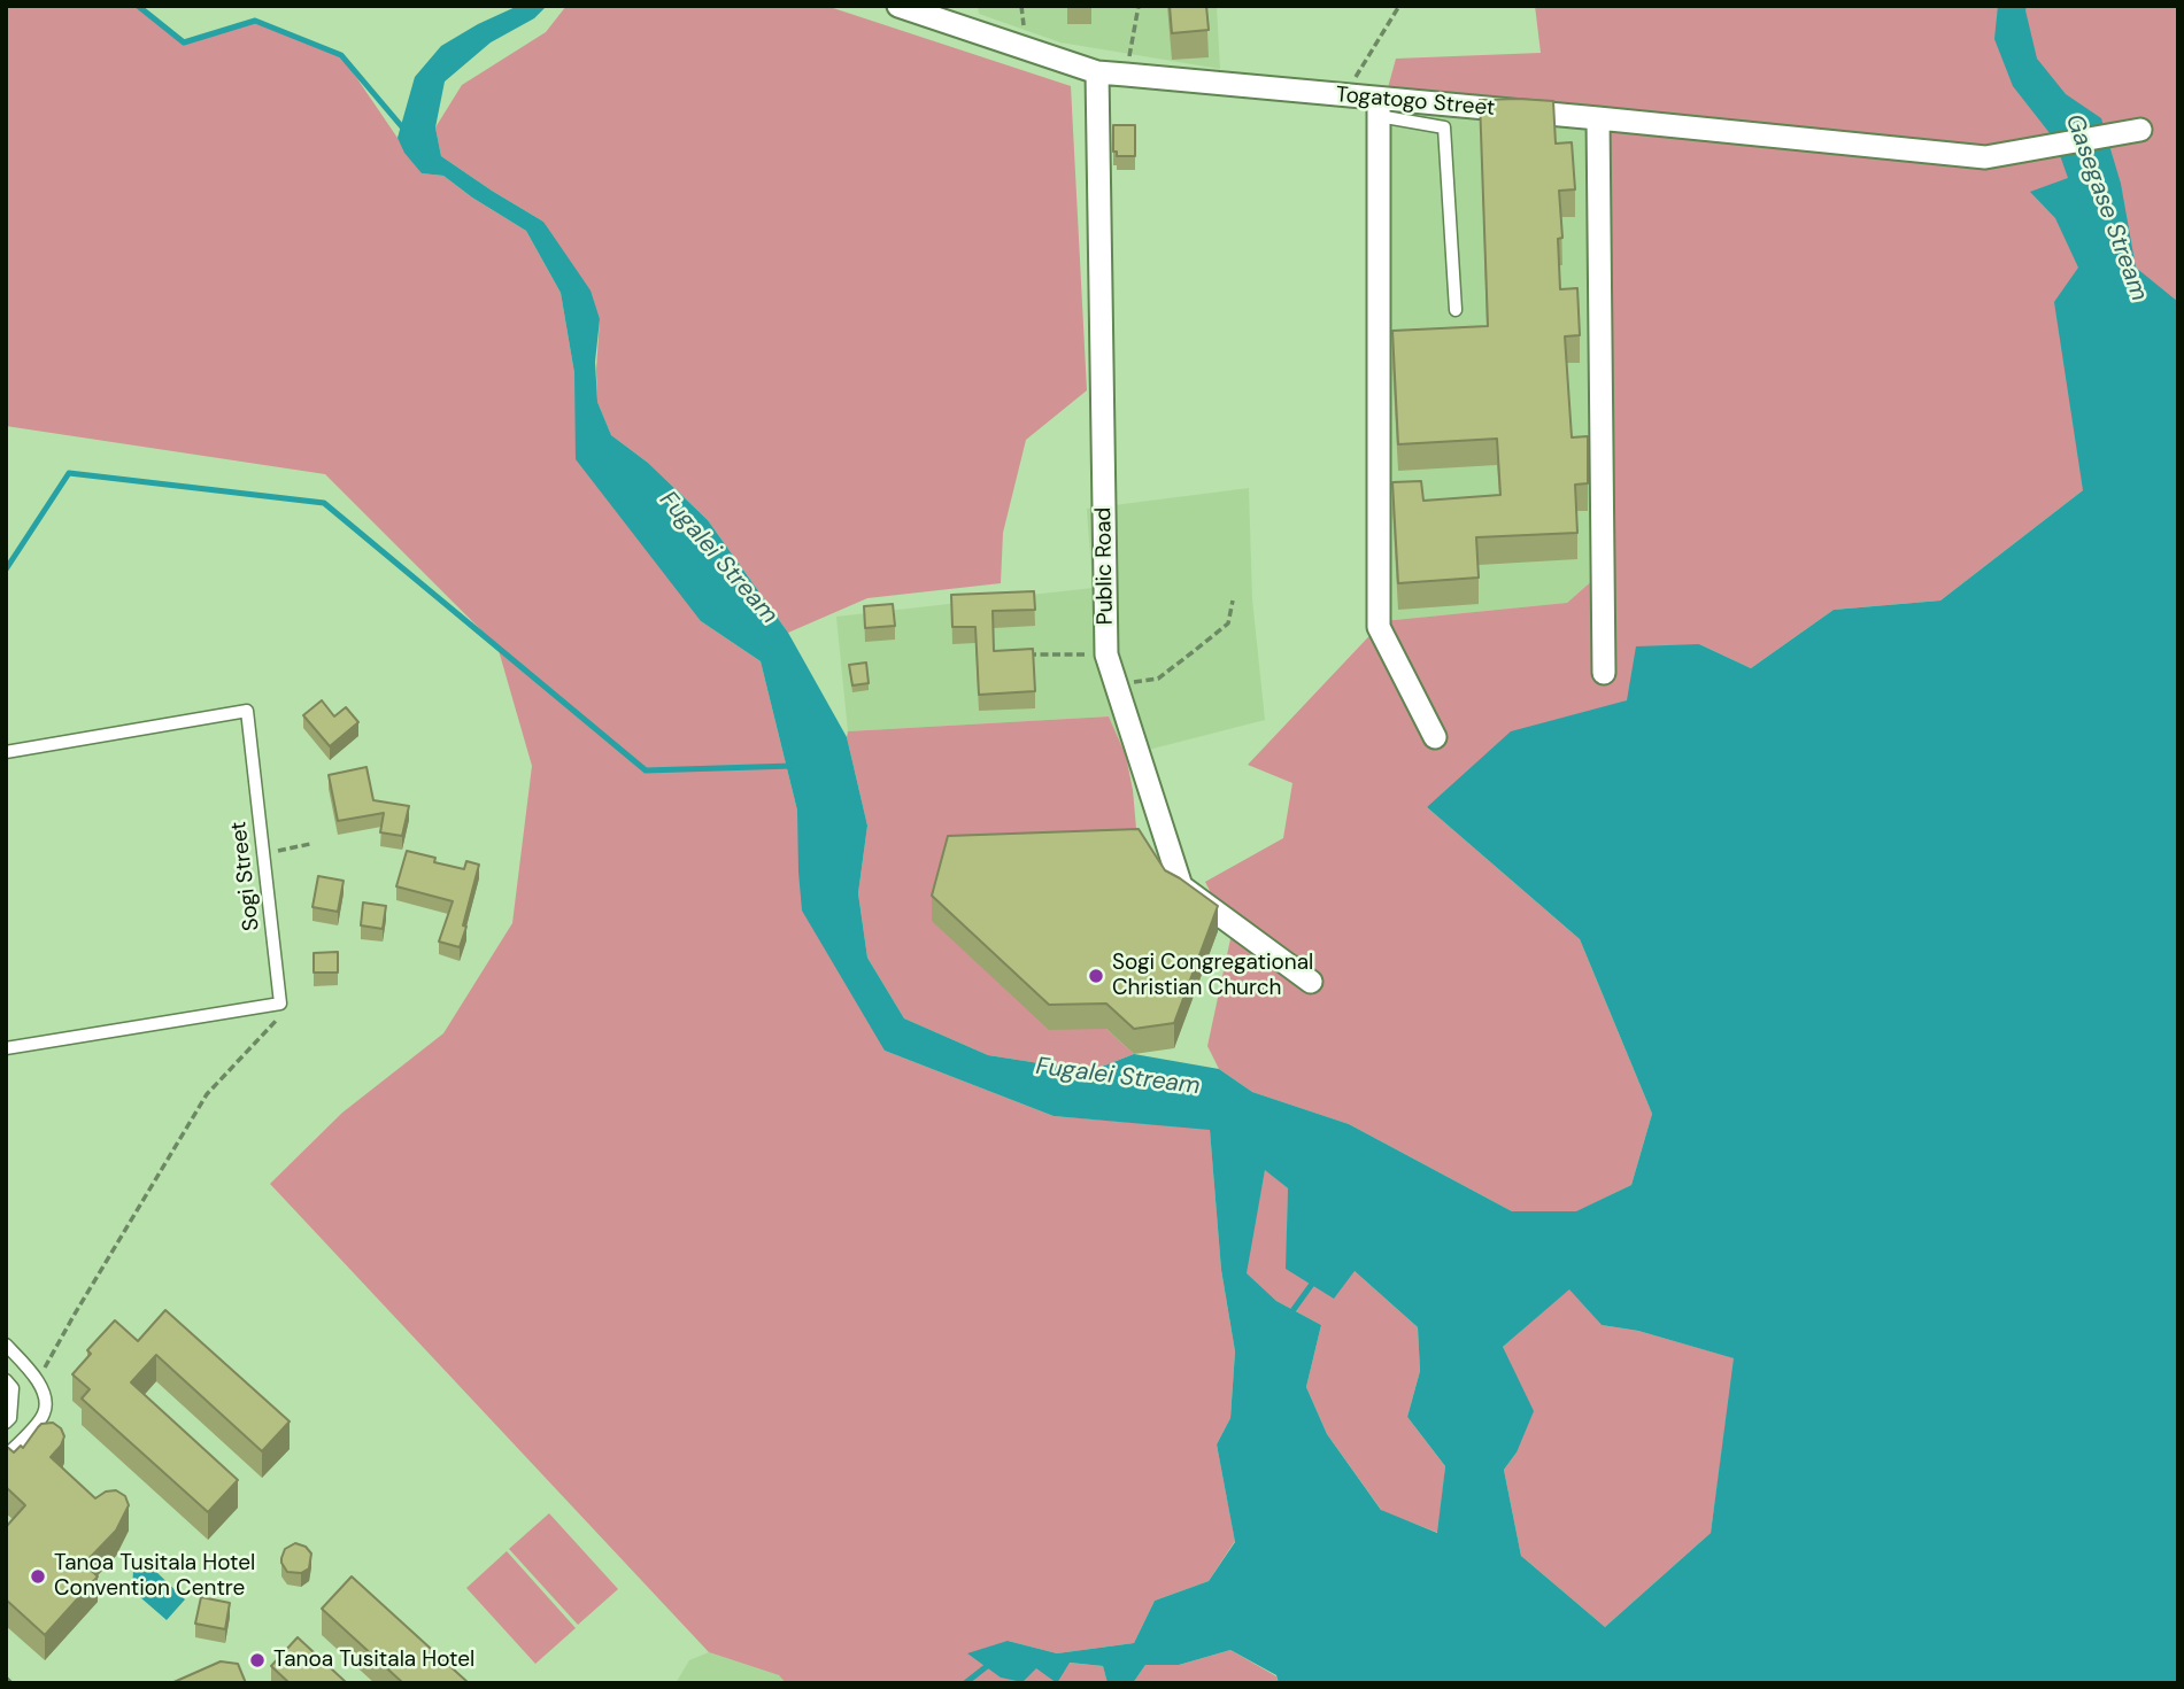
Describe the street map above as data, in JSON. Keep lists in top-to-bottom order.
{
  "streets": {
    "street": ["Togatogo Street", "Public Road"],
    "lane": ["Sogi Street"]
  },
  "crossings": [
    ["Togatogo Street", "Public Road"]
  ],
  "water": ["Gasegase Stream", "Fugalei Stream"],
  "places": ["Sogi Congregational Christian Church", "Tanoa Tusitala Hotel Convention Centre", "Tanoa Tusitala Hotel"]
}
